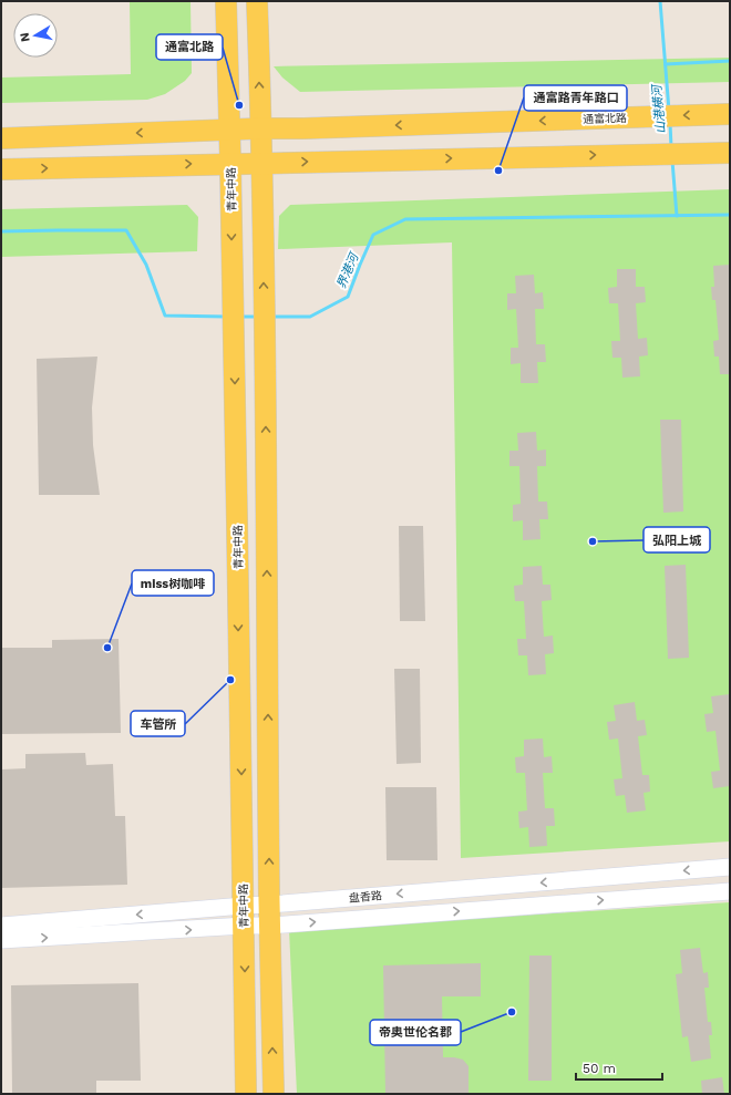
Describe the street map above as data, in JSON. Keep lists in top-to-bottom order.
{
  "streets": {
    "main road": ["通富北路", "青年中路"],
    "street": ["盘香路"]
  },
  "crossings": [
    ["通富北路", "青年中路"],
    ["青年中路", "盘香路"]
  ],
  "water": ["山港横河", "界港河"],
  "places": [
    "通富北路",
    "通富路青年路口",
    "弘阳上城",
    "miss树咖啡",
    "车管所",
    "帝奥世伦名郡"
  ],
  "scale_bar": "50 m",
  "north": "left"
}
